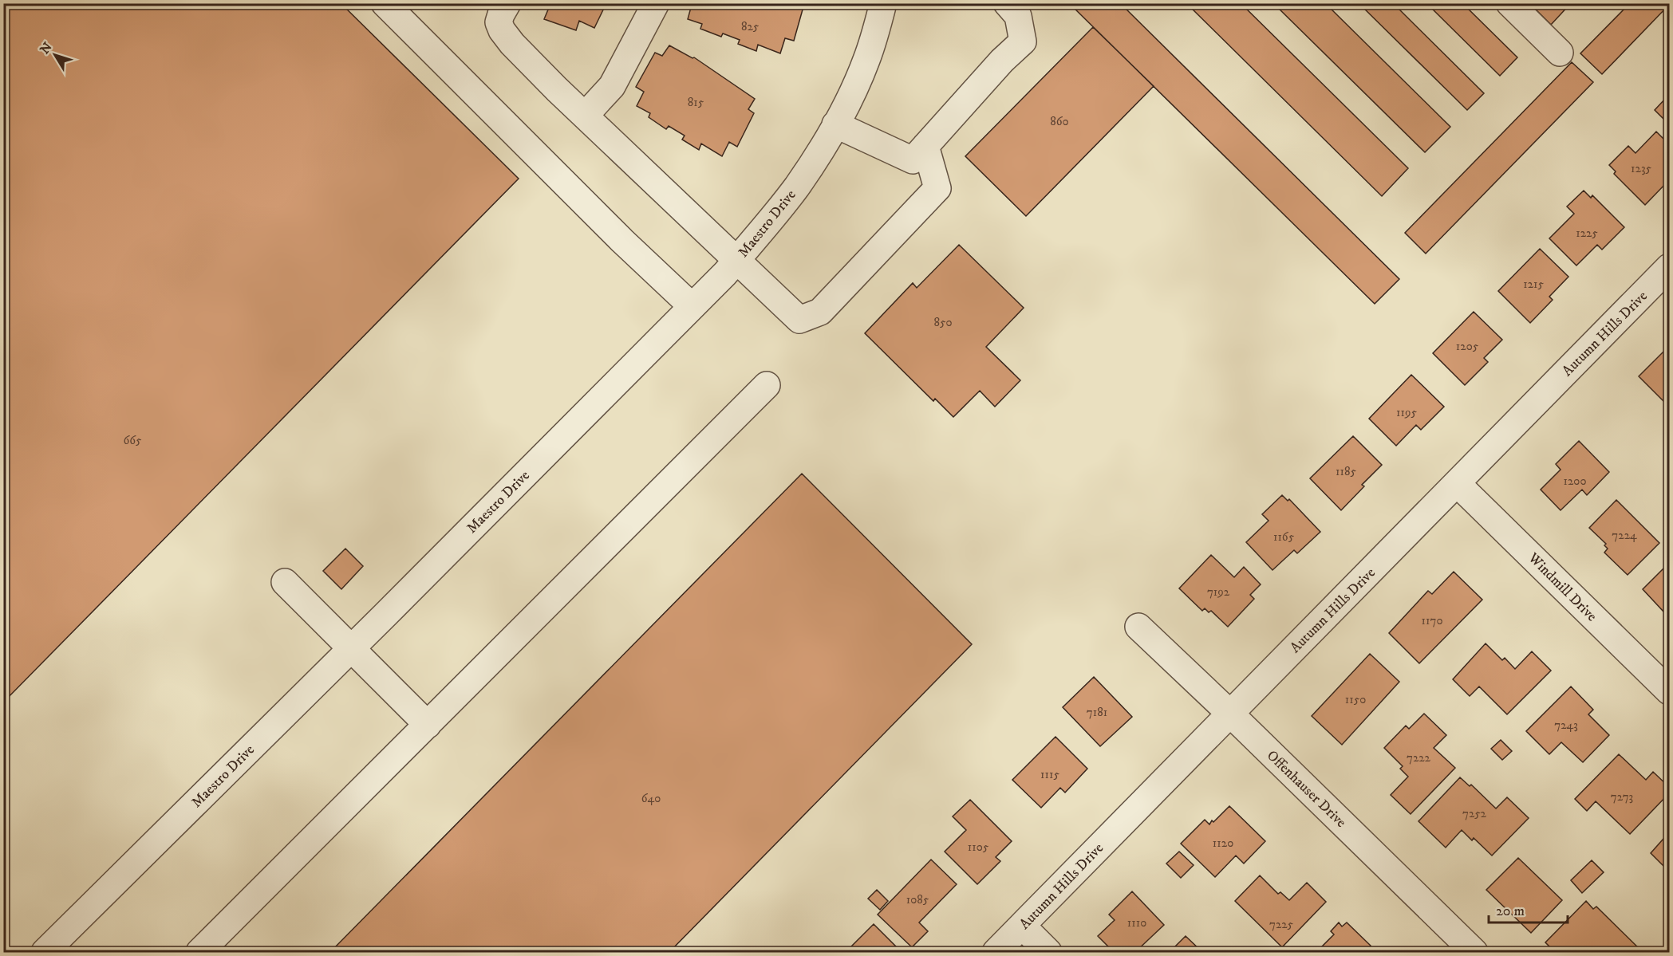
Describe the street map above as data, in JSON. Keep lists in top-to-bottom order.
{
  "streets": {
    "street": [
      "Maestro Drive",
      "Autumn Hills Drive",
      "Windmill Drive",
      "Offenhauser Drive"
    ]
  },
  "crossings": [
    ["Autumn Hills Drive", "Windmill Drive"],
    ["Autumn Hills Drive", "Offenhauser Drive"]
  ],
  "house_numbers": [
    "825",
    "815",
    "860",
    "1235",
    "1225",
    "1215",
    "850",
    "1205",
    "1195",
    "665",
    "1185",
    "1200",
    "7224",
    "1165",
    "7192",
    "1170",
    "1150",
    "7181",
    "7243",
    "7222",
    "1115",
    "7273",
    "640",
    "7252",
    "1120",
    "1105",
    "1085",
    "1110",
    "7225"
  ],
  "scale_bar": "20 m",
  "north": "top left"
}
